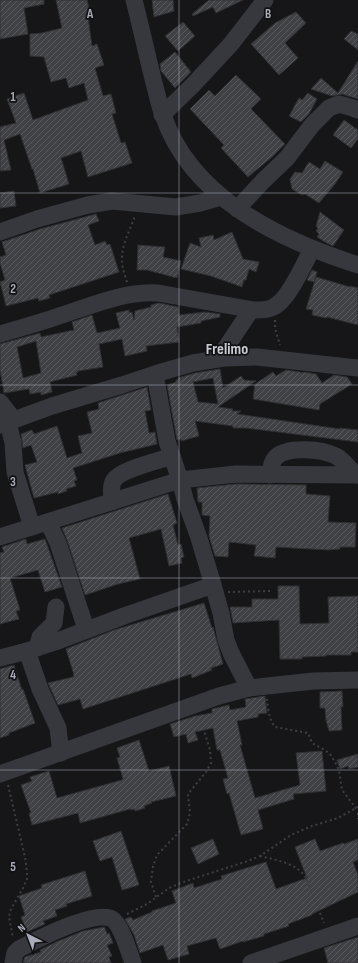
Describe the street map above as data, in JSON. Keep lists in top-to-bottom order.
{
  "districts": ["Frelimo"],
  "north": "top left",
  "grid": {
    "columns": ["A", "B"],
    "rows": [
      "1",
      "2",
      "3",
      "4",
      "5"
    ]
  }
}
